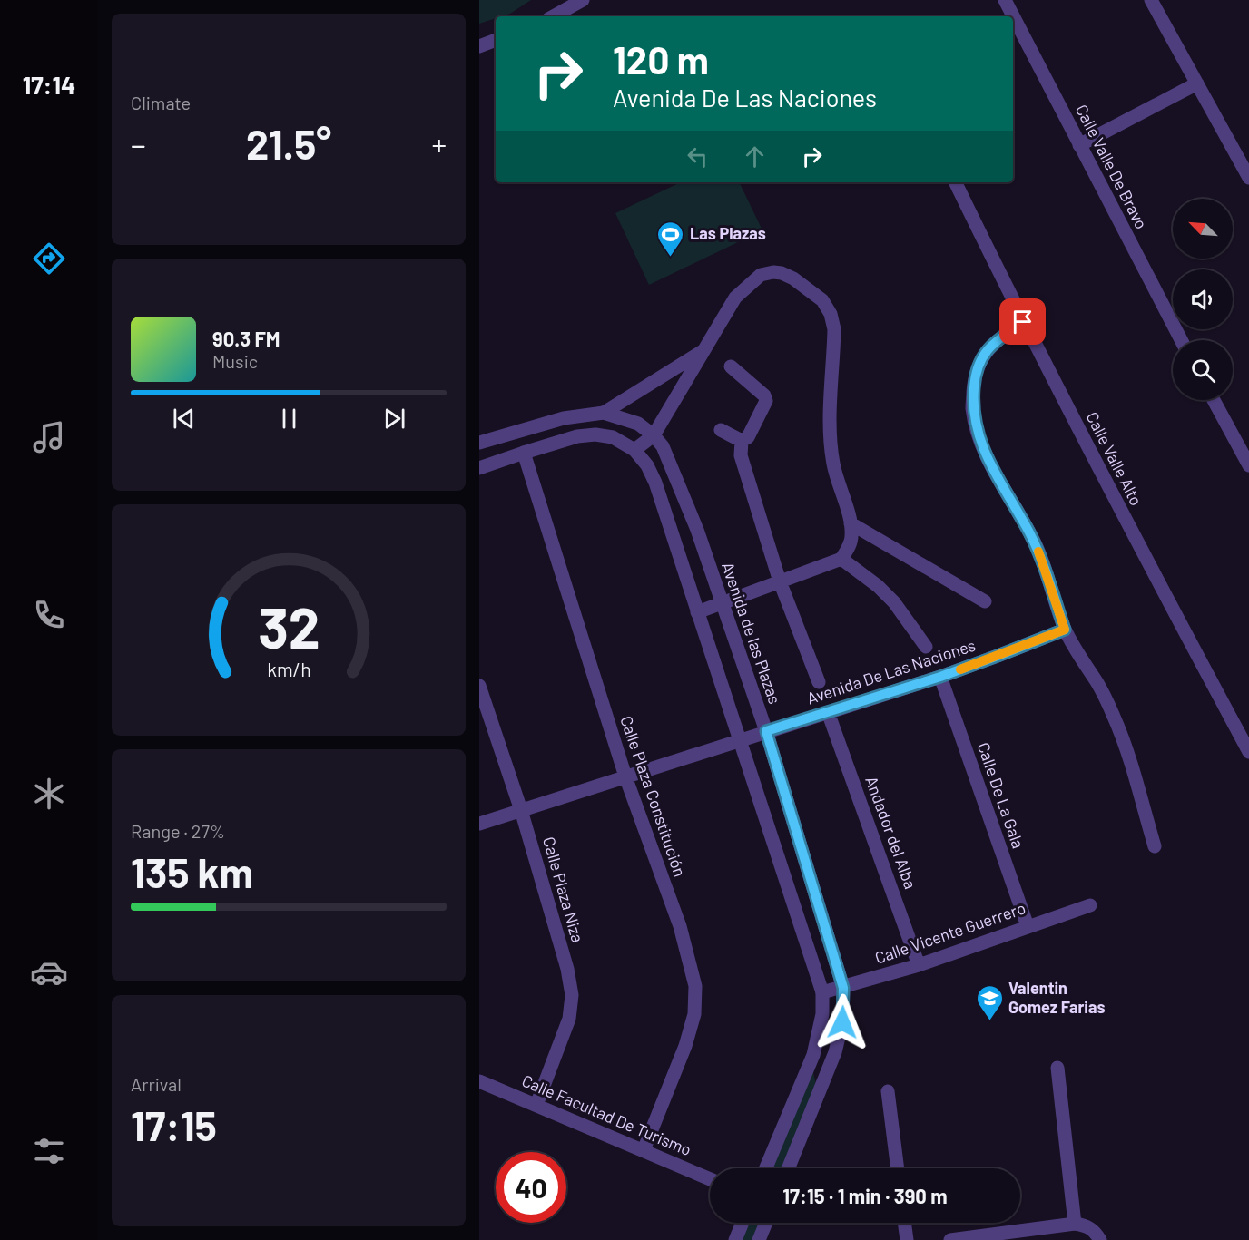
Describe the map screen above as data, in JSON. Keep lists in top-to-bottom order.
{
  "streets": {
    "street": [
      "Calle Valle De Bravo",
      "Calle Valle Alto",
      "Avenida de las Plazas",
      "Avenida De Las Naciones",
      "Calle De La Gala",
      "Calle Plaza Constitución",
      "Andador del Alba",
      "Calle Plaza Niza",
      "Calle Vicente Guerrero",
      "Calle Facultad De Turismo"
    ]
  },
  "crossings": [
    ["Avenida de las Plazas", "Avenida De Las Naciones"],
    ["Avenida de las Plazas", "Calle Vicente Guerrero"],
    ["Avenida De Las Naciones", "Calle De La Gala"],
    ["Avenida De Las Naciones", "Calle Plaza Constitución"],
    ["Avenida De Las Naciones", "Andador del Alba"],
    ["Avenida De Las Naciones", "Calle Plaza Niza"],
    ["Calle De La Gala", "Calle Vicente Guerrero"],
    ["Calle Plaza Constitución", "Calle Facultad De Turismo"],
    ["Andador del Alba", "Calle Vicente Guerrero"],
    ["Calle Plaza Niza", "Calle Facultad De Turismo"]
  ],
  "places": {
    "sports": ["Las Plazas"],
    "school or university": ["Valentin Gomez Farias"]
  },
  "north": "top left",
  "page": {
    "tabs": "17:14",
    "tile": [
      "Climate",
      ["Range · 27%", "135 km"],
      ["Arrival", "17:15"]
    ],
    "turn": ["120 m", "Avenida De Las Naciones"],
    "heat": ["−", "21.5°", "+"],
    "song": ["90.3 FM", "Music"],
    "limit": "40",
    "trip": "17:15 · 1 min · 390 m",
    "gauge": ["32", "km/h"]
  }
}
